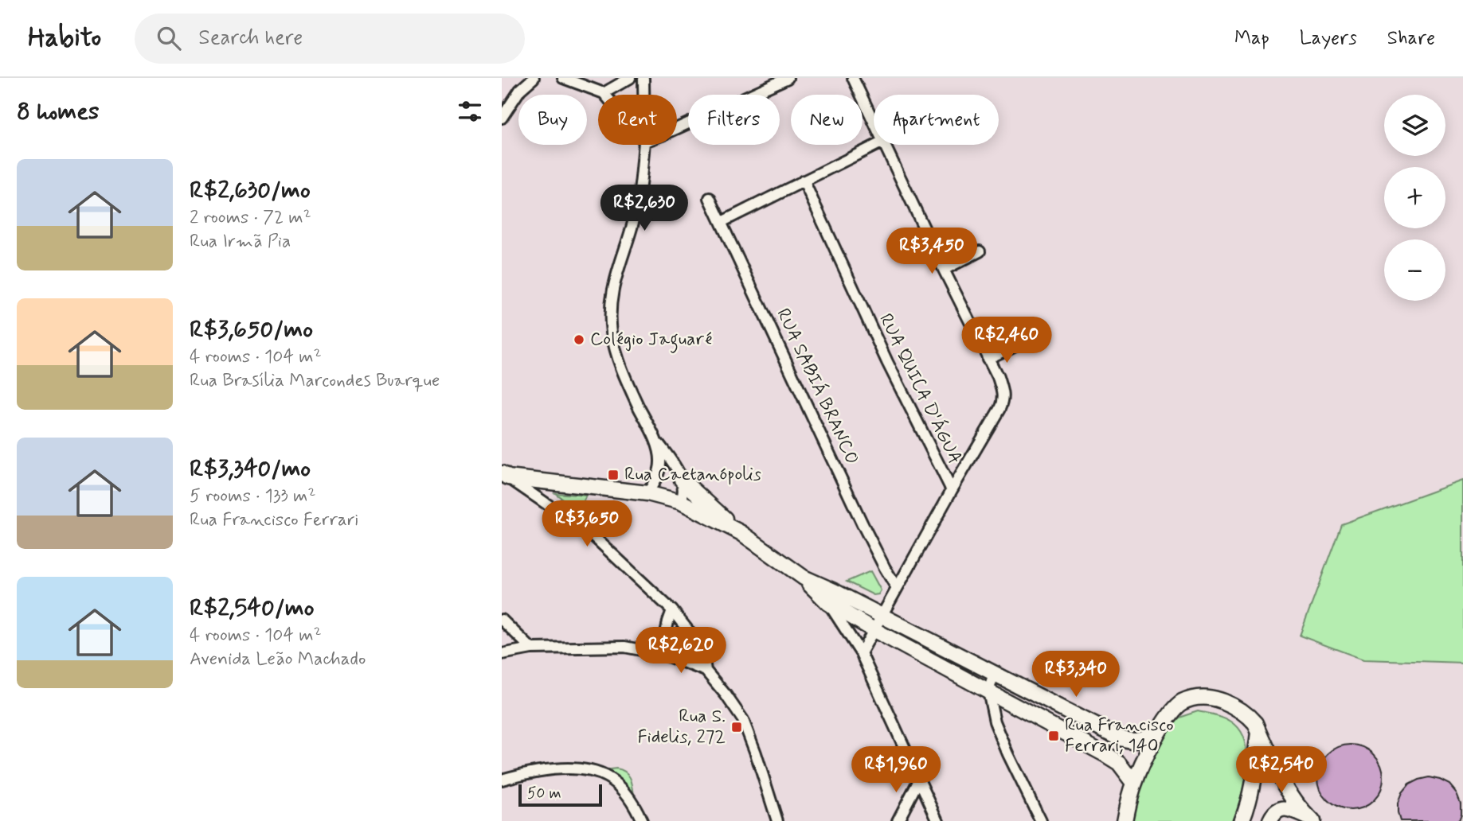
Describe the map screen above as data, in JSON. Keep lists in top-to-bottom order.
{
  "streets": {
    "street": ["RUA SABIÁ BRANCO", "RUA QUICA D'ÁGUA"]
  },
  "places": {
    "other": ["Colégio Jaguaré"],
    "transit": ["Rua Caetanópolis", "Rua S. Fidelis, 272", "Rua Francisco Ferrari, 140"]
  },
  "scale_bar": "50 m",
  "page": {
    "header": "Habito",
    "search": "Search here",
    "nav": ["Map", "Layers", "Share"],
    "heading": "8 homes",
    "map_buttons": ["+", "−"],
    "chip": [
      "Buy",
      "Rent",
      "Filters",
      "New",
      "Apartment"
    ],
    "list": [
      {
        "name": "R$2,630/mo",
        "note": "2 rooms · 72 m² · Rua Irmã Pia"
      },
      {
        "name": "R$3,650/mo",
        "note": "4 rooms · 104 m² · Rua Brasília Marcondes Buarque"
      },
      {
        "name": "R$3,340/mo",
        "note": "5 rooms · 133 m² · Rua Francisco Ferrari"
      },
      {
        "name": "R$2,540/mo",
        "note": "4 rooms · 104 m² · Avenida Leão Machado"
      }
    ],
    "price": [
      "R$2,630",
      "R$3,450",
      "R$2,460",
      "R$3,650",
      "R$2,620",
      "R$3,340",
      "R$1,960",
      "R$2,540"
    ],
    "scale": "50 m"
  }
}
